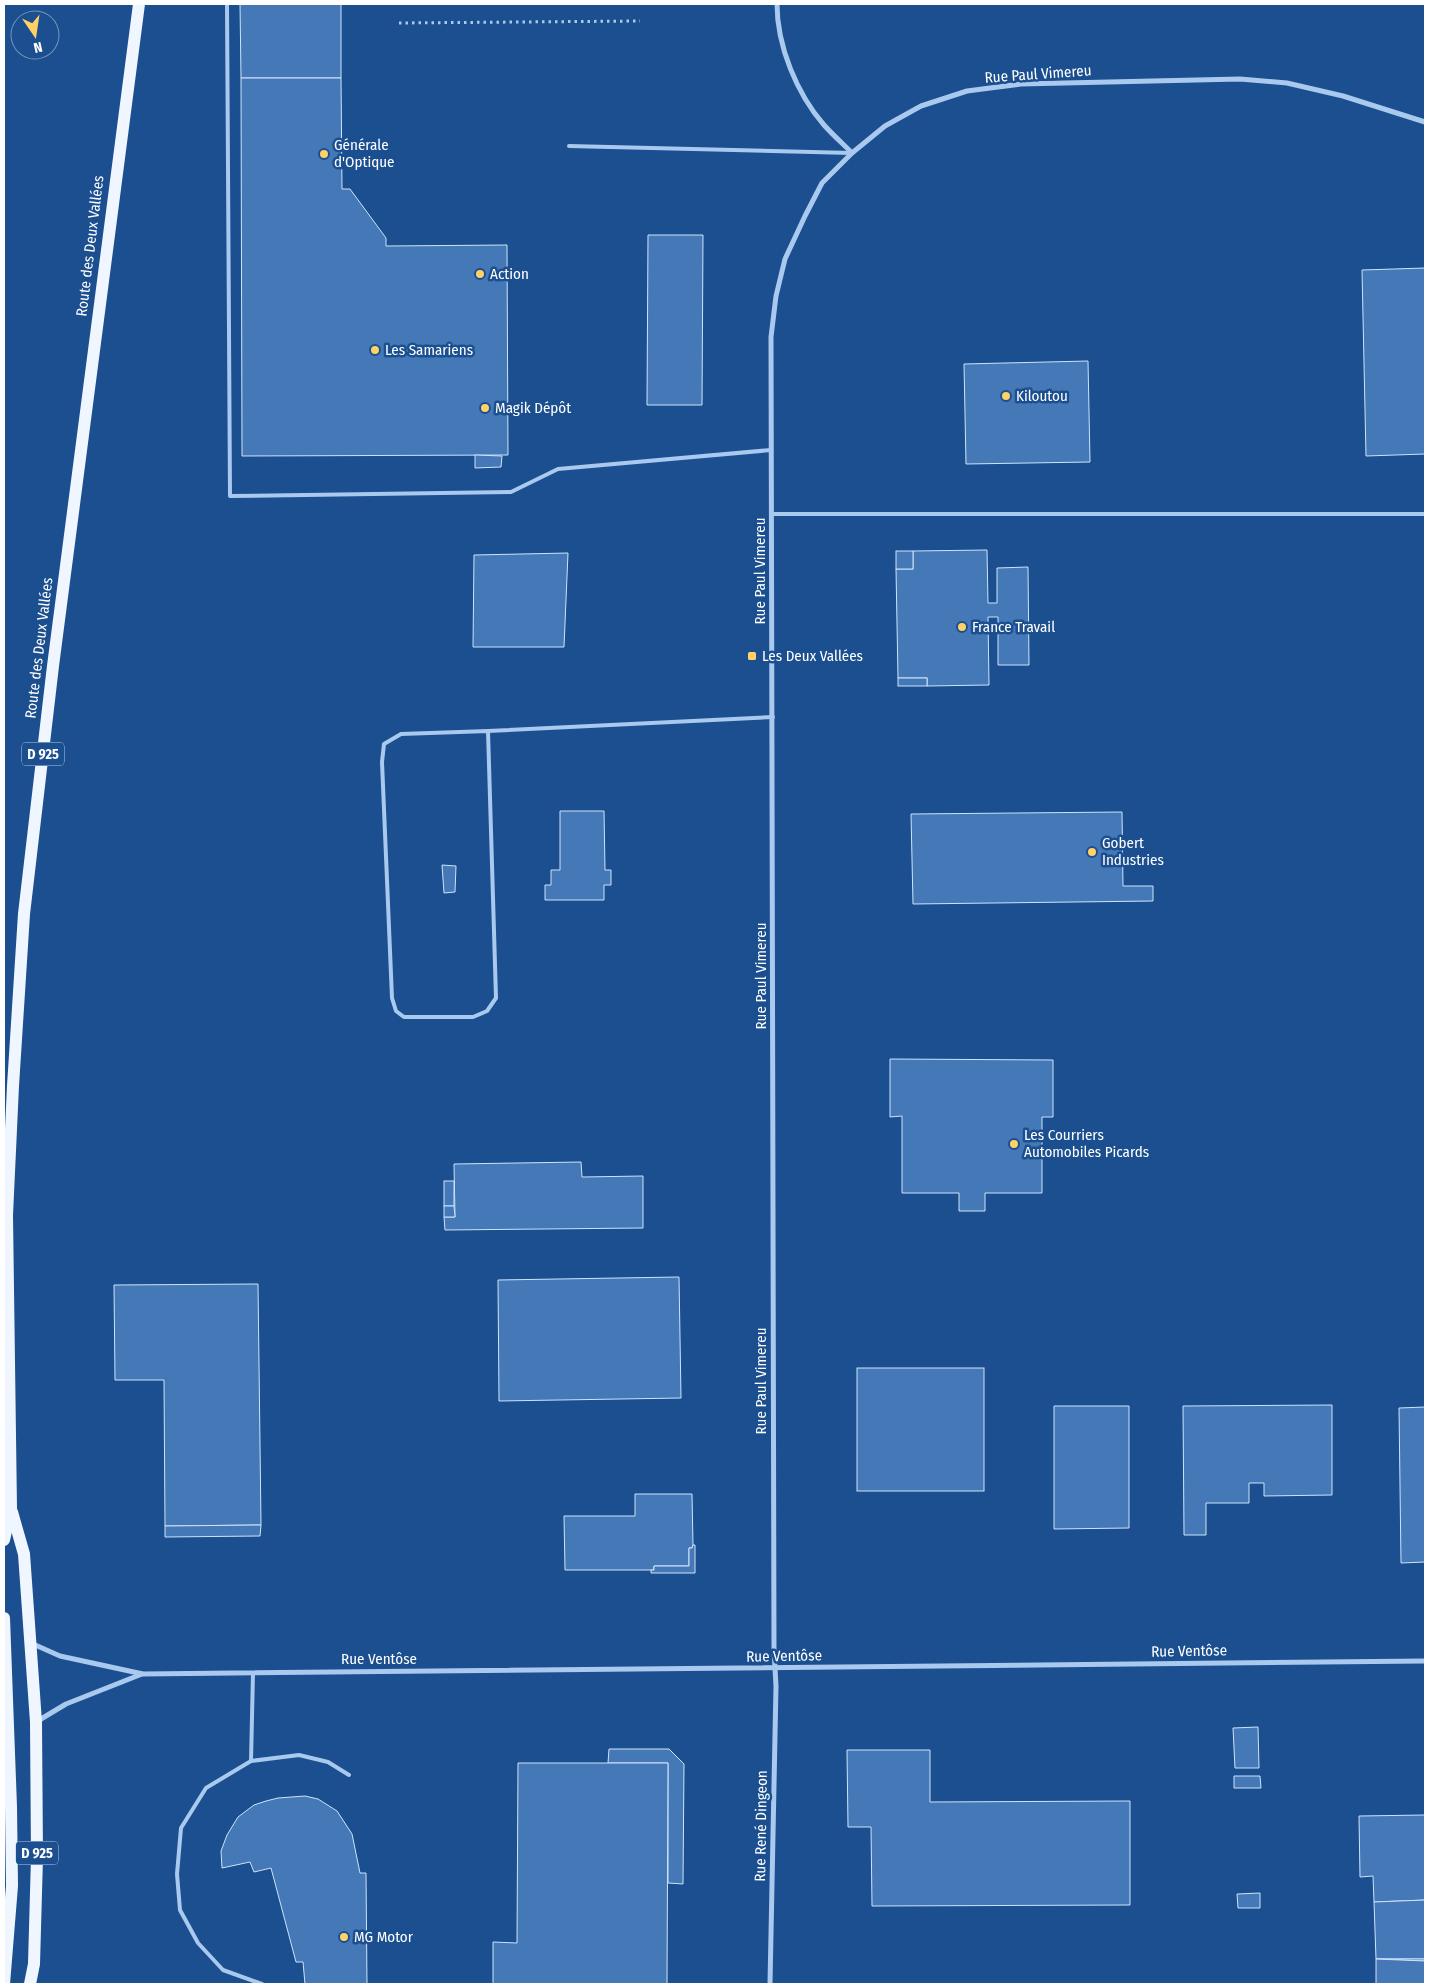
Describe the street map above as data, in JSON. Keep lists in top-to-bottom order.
{
  "streets": {
    "main road": ["Route des Deux Vallées", "D 925"],
    "street": ["Rue Paul Vimereu", "Rue Ventôse", "Rue René Dingeon"]
  },
  "crossings": [
    ["Rue Paul Vimereu", "Rue Ventôse"],
    ["Rue Paul Vimereu", "Rue René Dingeon"],
    ["Route des Deux Vallées", "Rue Ventôse"],
    ["Rue Ventôse", "Rue René Dingeon"]
  ],
  "places": {
    "other": [
      "Générale d'Optique",
      "Action",
      "Les Samariens",
      "Kiloutou",
      "Magik Dépôt",
      "France Travail",
      "Gobert Industries",
      "Les Courriers Automobiles Picards",
      "MG Motor"
    ],
    "transit": ["Les Deux Vallées"]
  },
  "north": "bottom"
}
